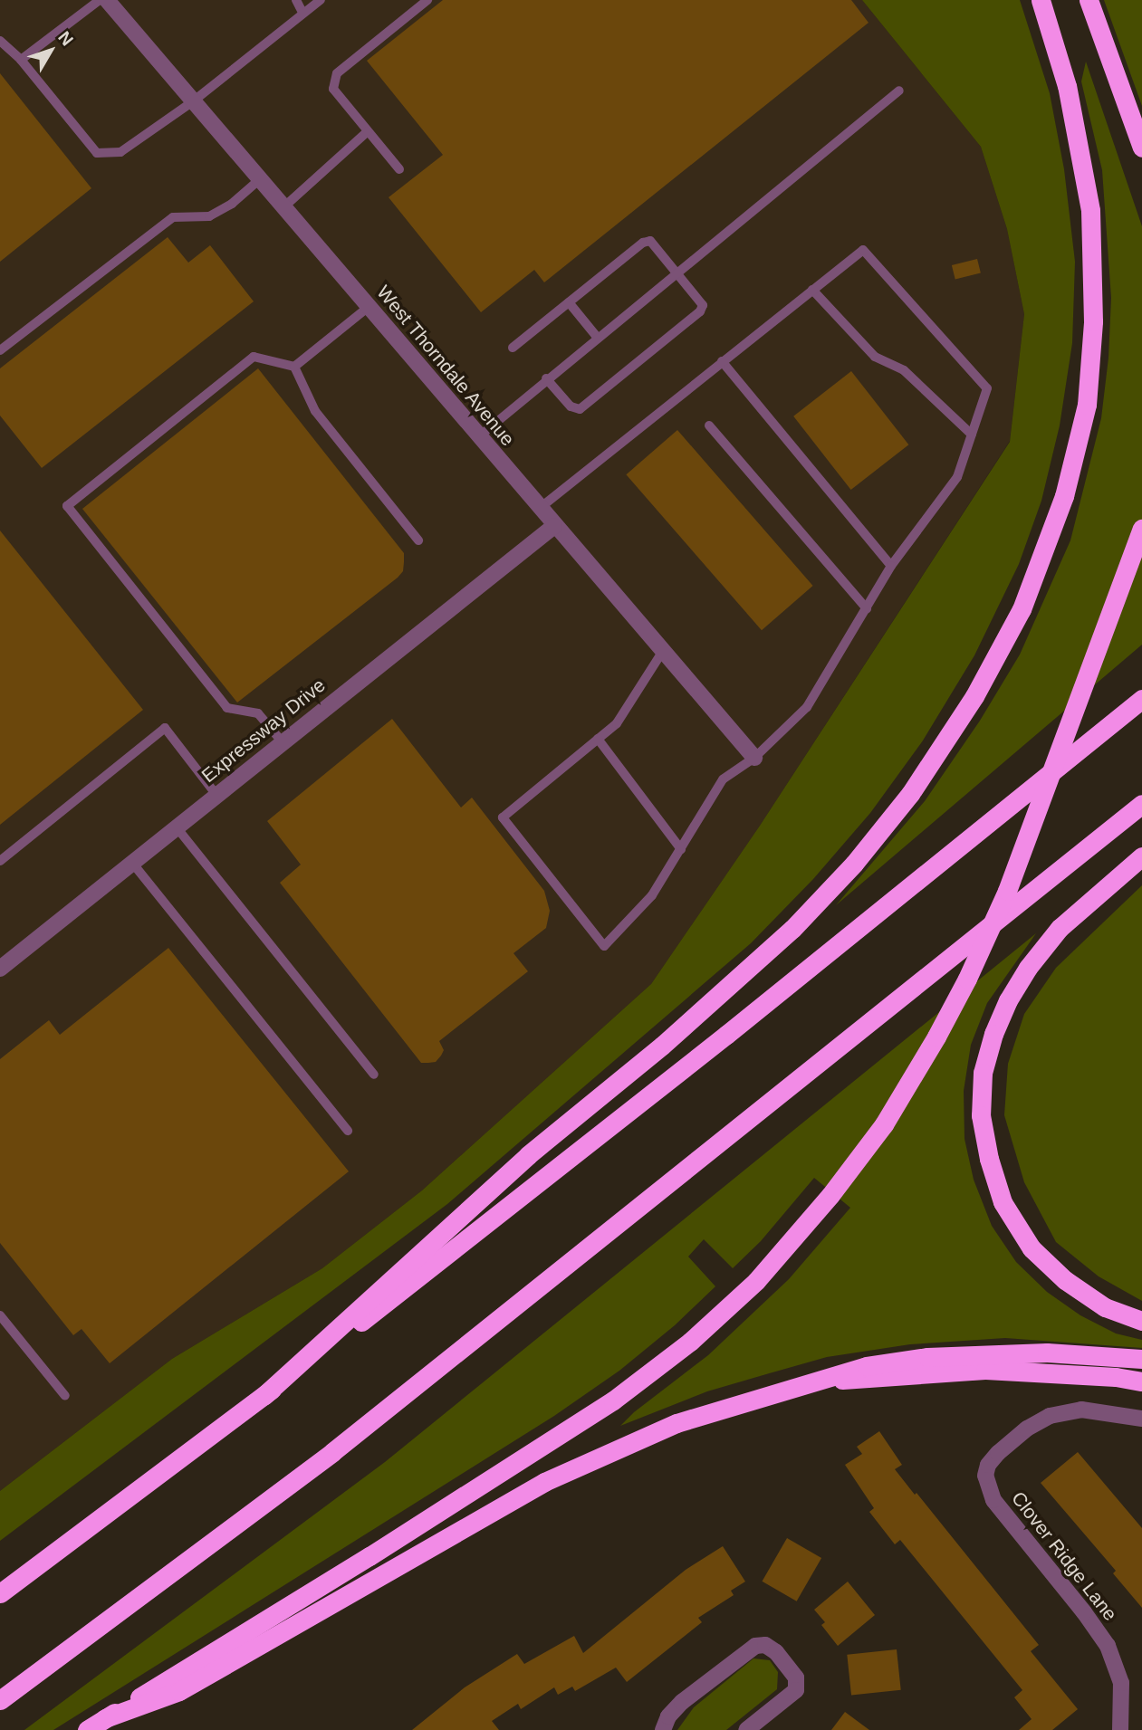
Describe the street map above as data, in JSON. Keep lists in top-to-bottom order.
{
  "streets": {
    "street": ["West Thorndale Avenue", "Expressway Drive", "Clover Ridge Lane"]
  },
  "crossings": [
    ["West Thorndale Avenue", "Expressway Drive"]
  ],
  "north": "top right"
}
